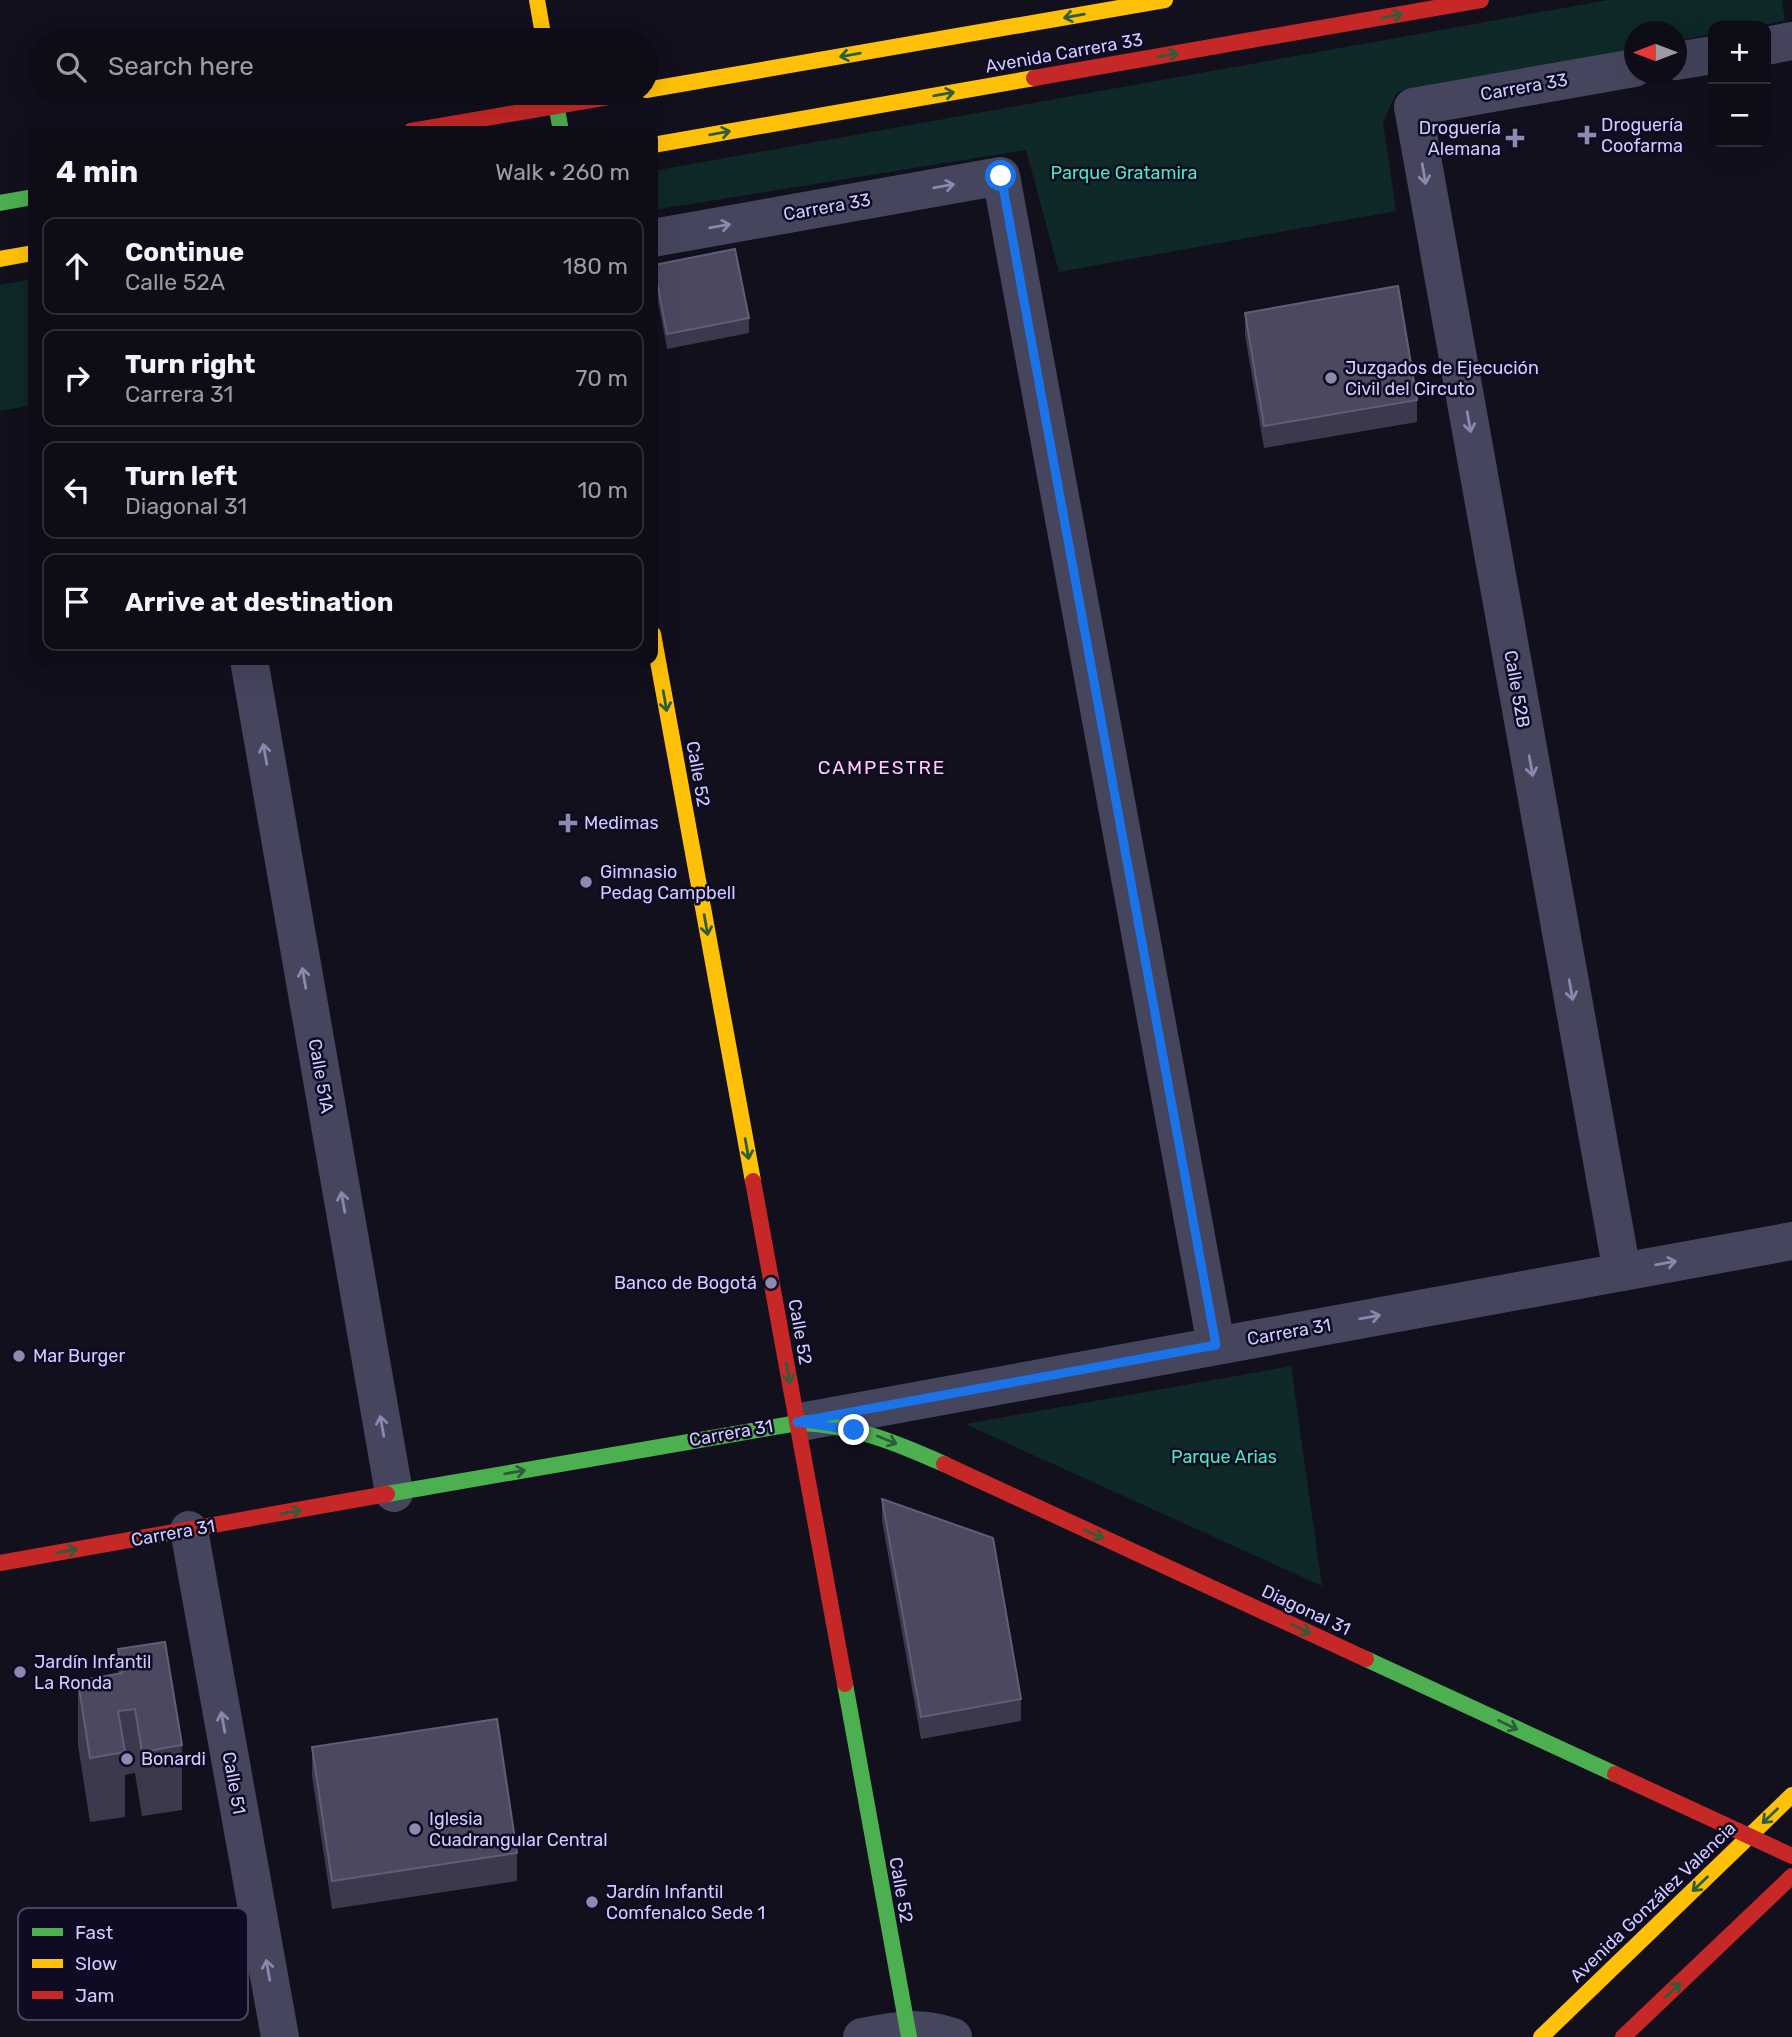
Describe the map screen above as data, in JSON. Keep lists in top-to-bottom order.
{
  "streets": {
    "street": [
      "Avenida Carrera 33",
      "Carrera 33",
      "Calle 52B",
      "Calle 52",
      "Calle 51A",
      "Carrera 31",
      "Diagonal 31",
      "Calle 51",
      "Avenida González Valencia"
    ]
  },
  "crossings": [
    ["Carrera 33", "Calle 52B"],
    ["Carrera 33", "Carrera 31"],
    ["Calle 52B", "Carrera 31"],
    ["Calle 52", "Carrera 31"],
    ["Calle 52", "Diagonal 31"],
    ["Calle 51A", "Carrera 31"],
    ["Carrera 31", "Diagonal 31"],
    ["Carrera 31", "Calle 51"],
    ["Diagonal 31", "Avenida González Valencia"]
  ],
  "one_way": [
    "Carrera 33",
    "Calle 52B",
    "Calle 52",
    "Calle 51A",
    "Carrera 31",
    "Diagonal 31",
    "Calle 51"
  ],
  "districts": ["CAMPESTRE"],
  "parks": ["Parque Gratamira", "Parque Arias"],
  "places": {
    "health": ["Droguería Coofarma", "Droguería Alemana", "Medimas"],
    "other": [
      "Juzgados de Ejecución Civil del Circuto",
      "Gimnasio Pedag Campbell",
      "Banco de Bogotá",
      "Mar Burger",
      "Jardín Infantil La Ronda",
      "Bonardi",
      "Iglesia Cuadrangular Central",
      "Jardín Infantil Comfenalco Sede 1"
    ]
  },
  "legend": ["Fast", "Slow", "Jam"],
  "north": "left",
  "page": {
    "map_buttons": ["+", "−"],
    "search": "Search here",
    "heading": ["4 min", "Walk · 260 m"],
    "list": [
      ["Continue", "Calle 52A", "180 m"],
      ["Turn right", "Carrera 31", "70 m"],
      ["Turn left", "Diagonal 31", "10 m"],
      "Arrive at destination"
    ]
  }
}
